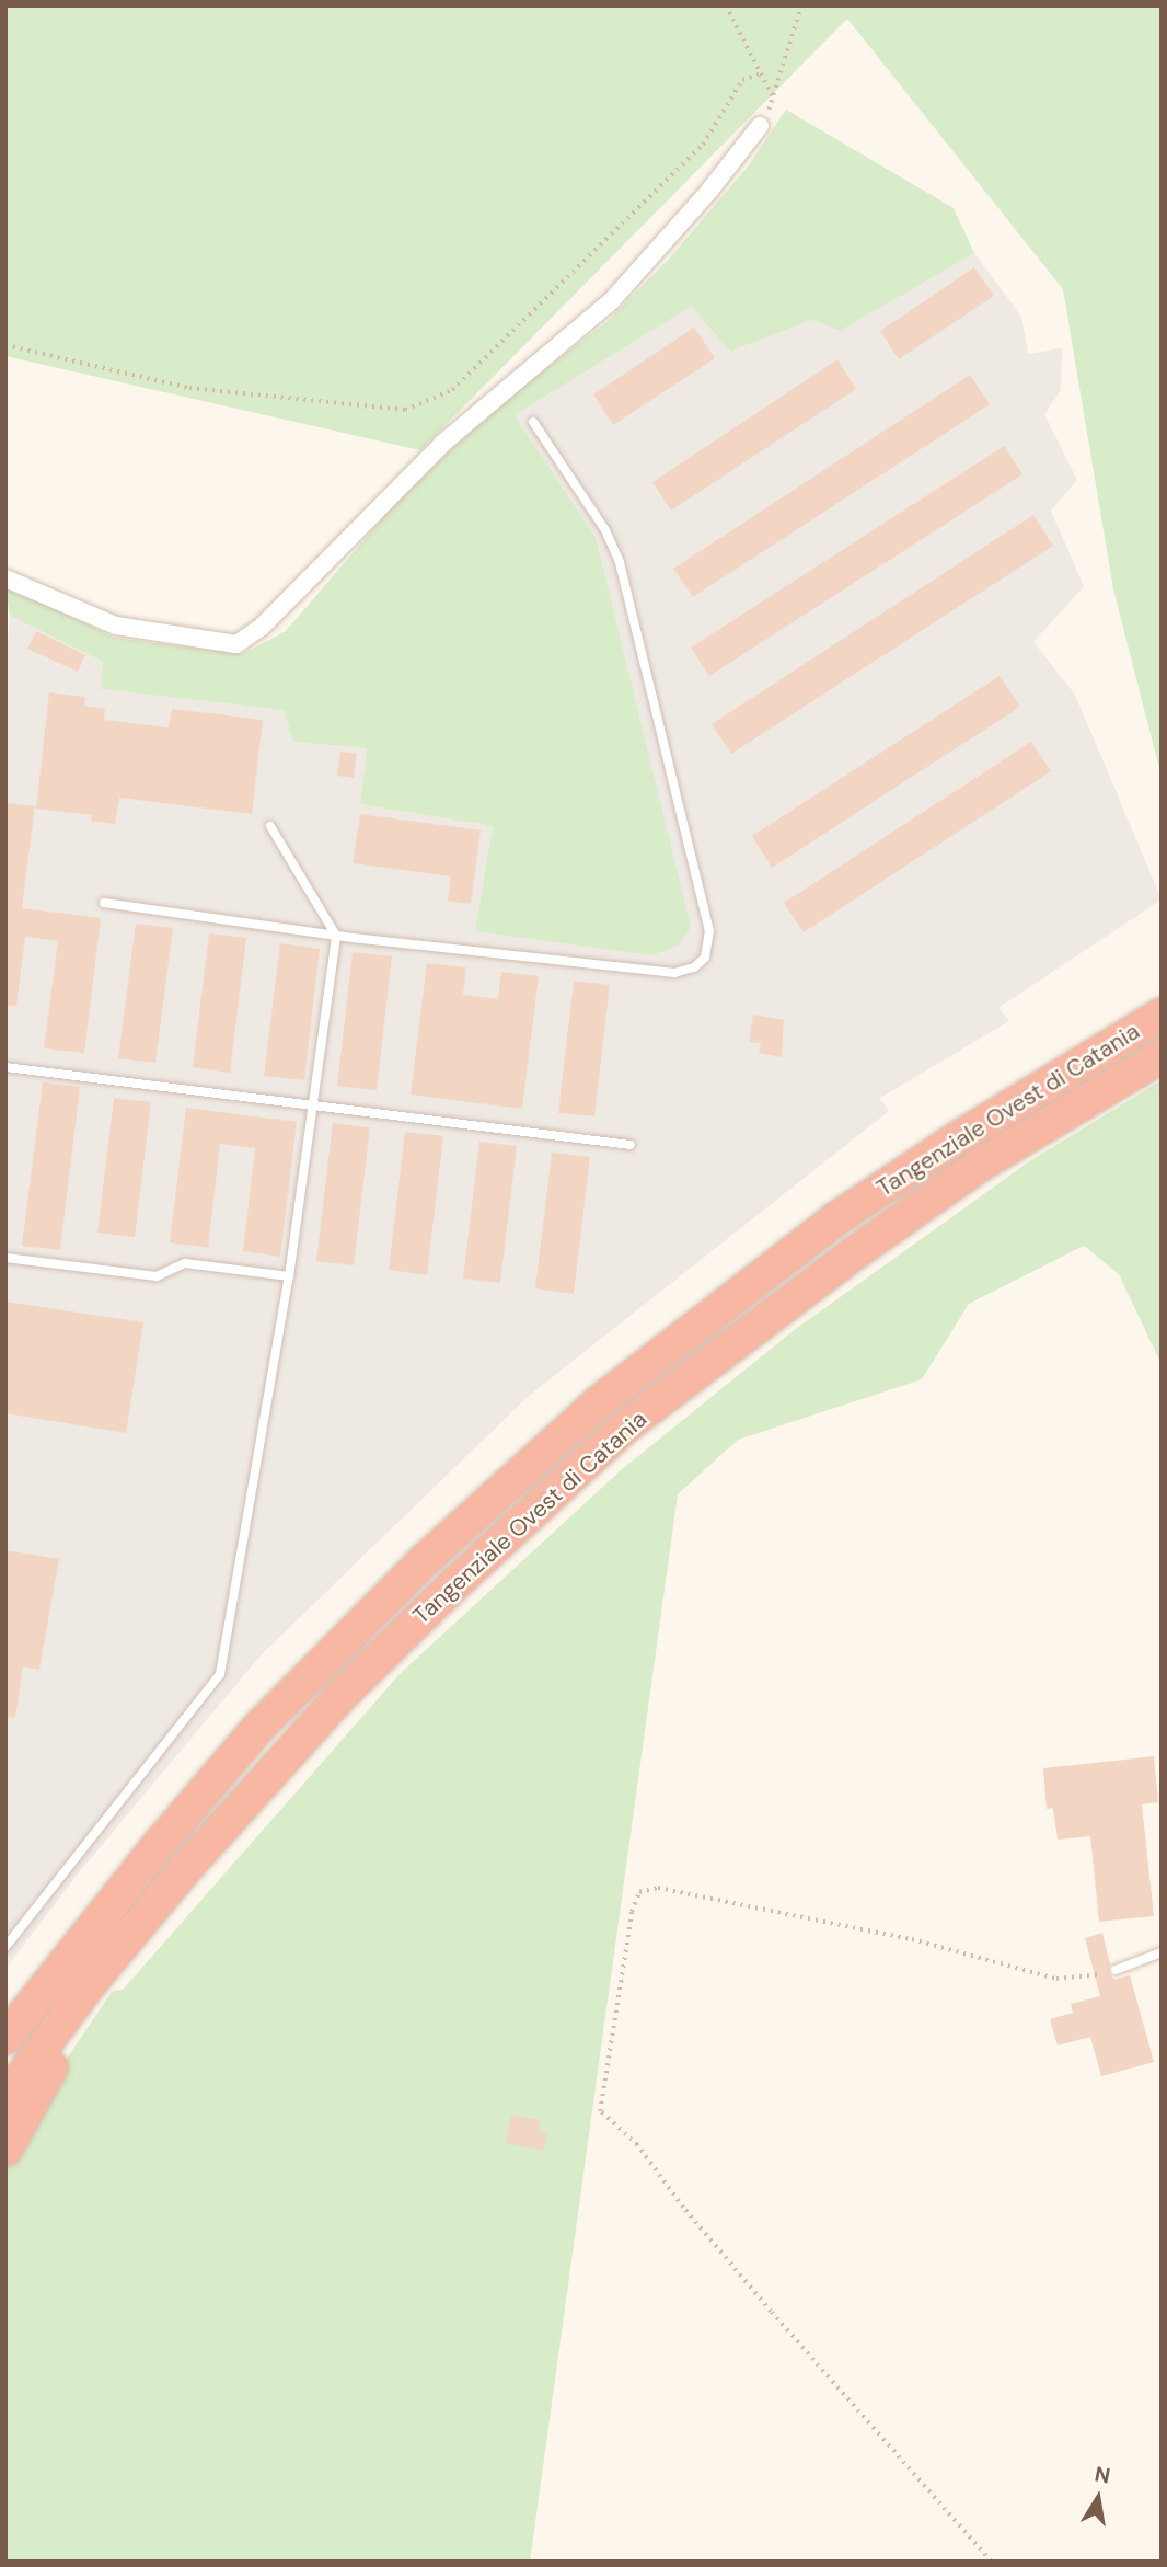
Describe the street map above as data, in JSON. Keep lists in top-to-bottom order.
{
  "streets": {
    "highway": ["Tangenziale Ovest di Catania"]
  },
  "north": "top"
}
